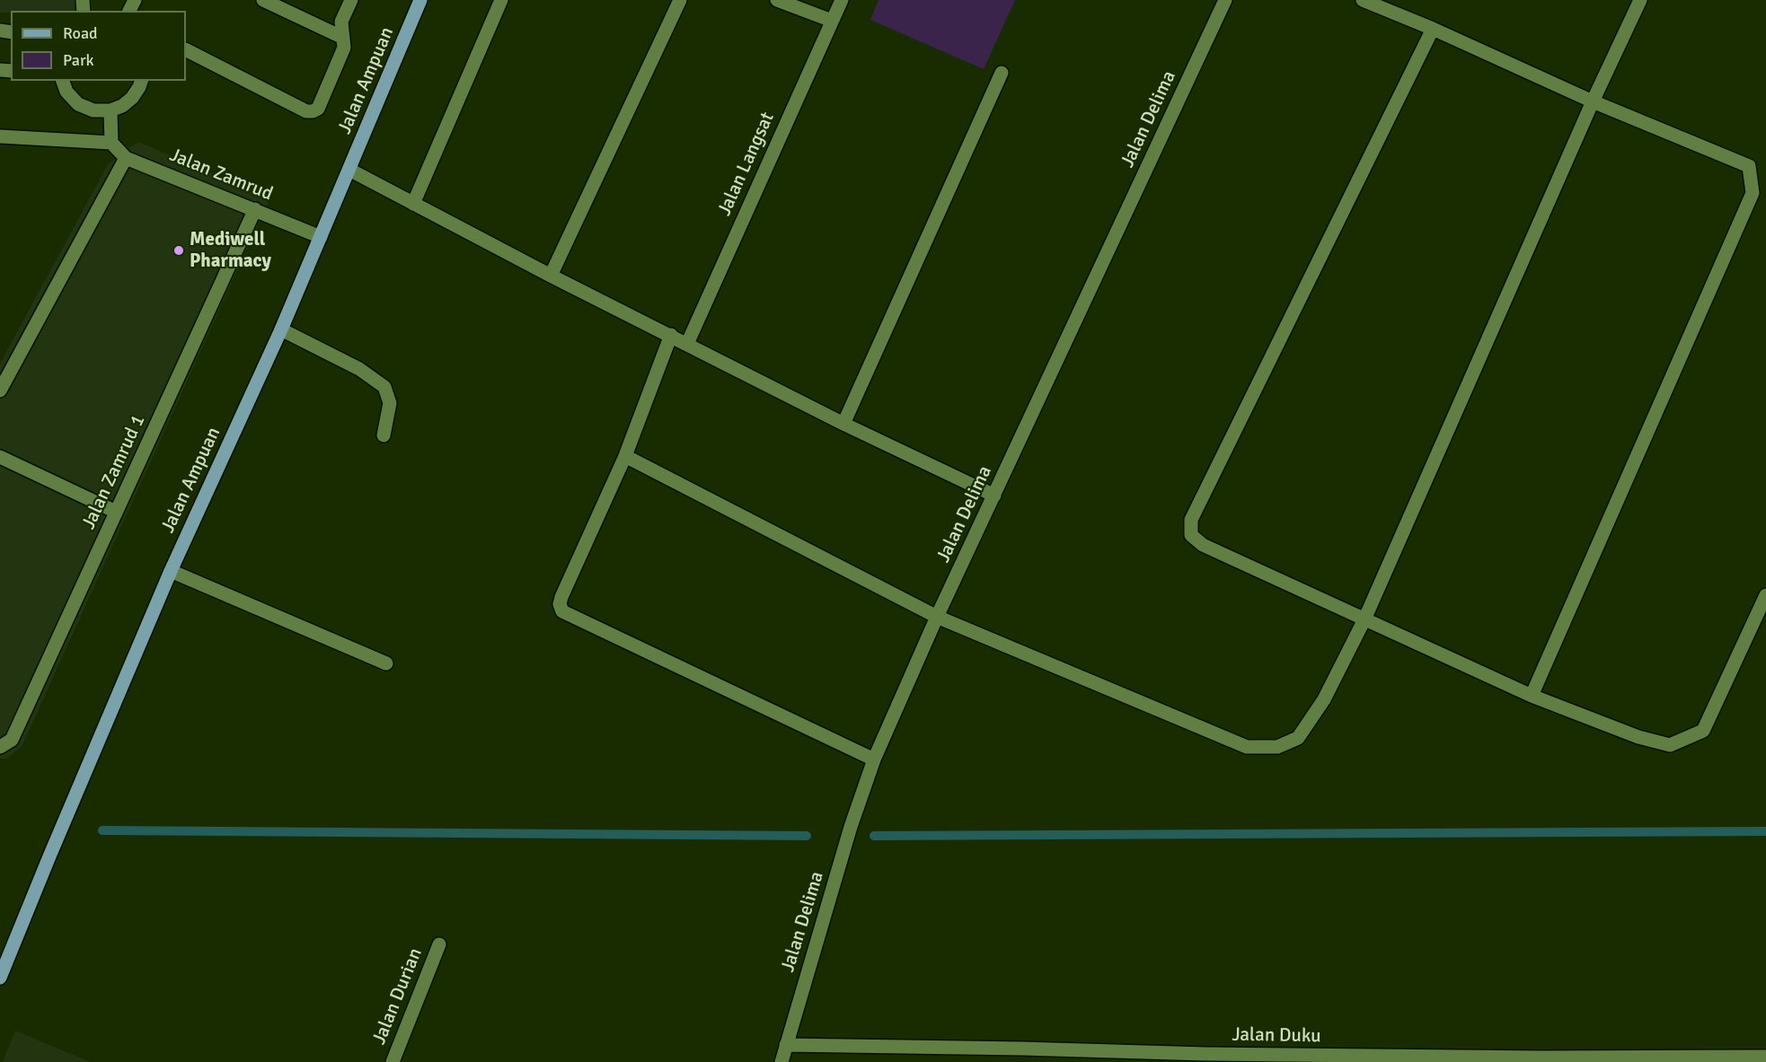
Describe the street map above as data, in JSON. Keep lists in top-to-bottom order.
{
  "streets": {
    "main road": ["Jalan Ampuan"],
    "street": [
      "Jalan Delima",
      "Jalan Langsat",
      "Jalan Zamrud",
      "Jalan Zamrud 1",
      "Jalan Durian",
      "Jalan Duku"
    ]
  },
  "crossings": [
    ["Jalan Ampuan", "Jalan Zamrud"],
    ["Jalan Delima", "Jalan Duku"],
    ["Jalan Zamrud", "Jalan Zamrud 1"]
  ],
  "places": ["Mediwell Pharmacy"],
  "legend": ["Road", "Park"]
}
